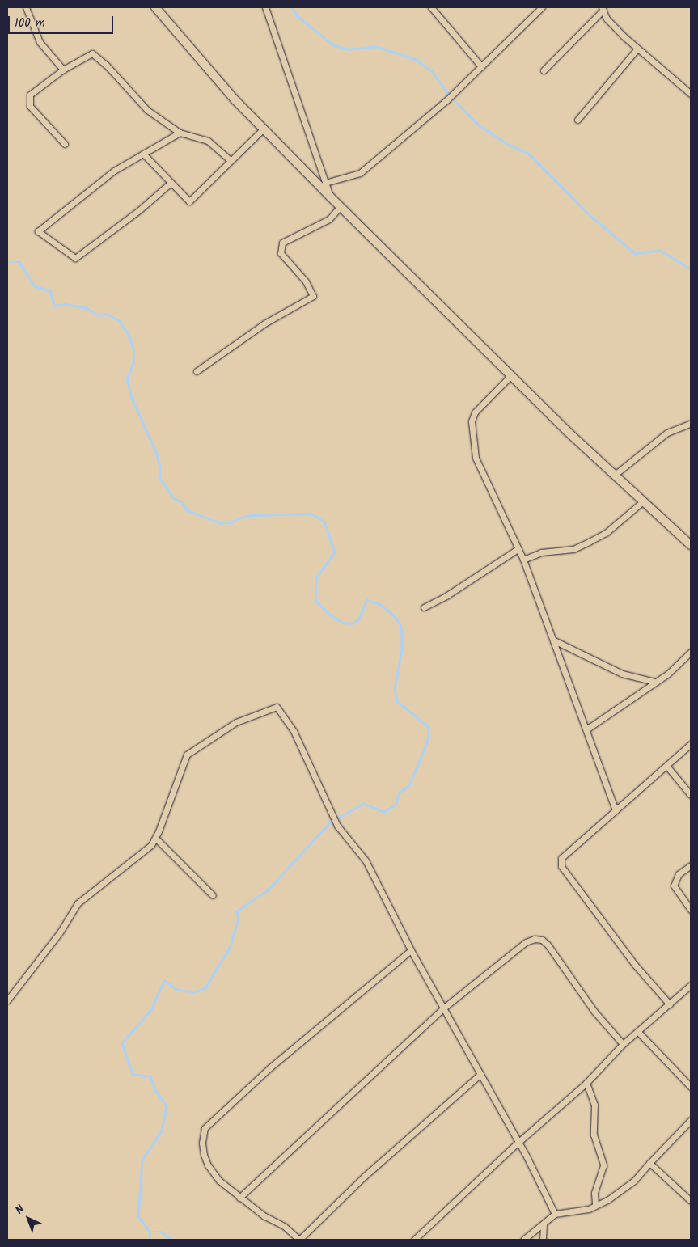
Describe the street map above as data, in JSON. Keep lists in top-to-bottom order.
{
  "scale_bar": "100 m",
  "north": "top left"
}
